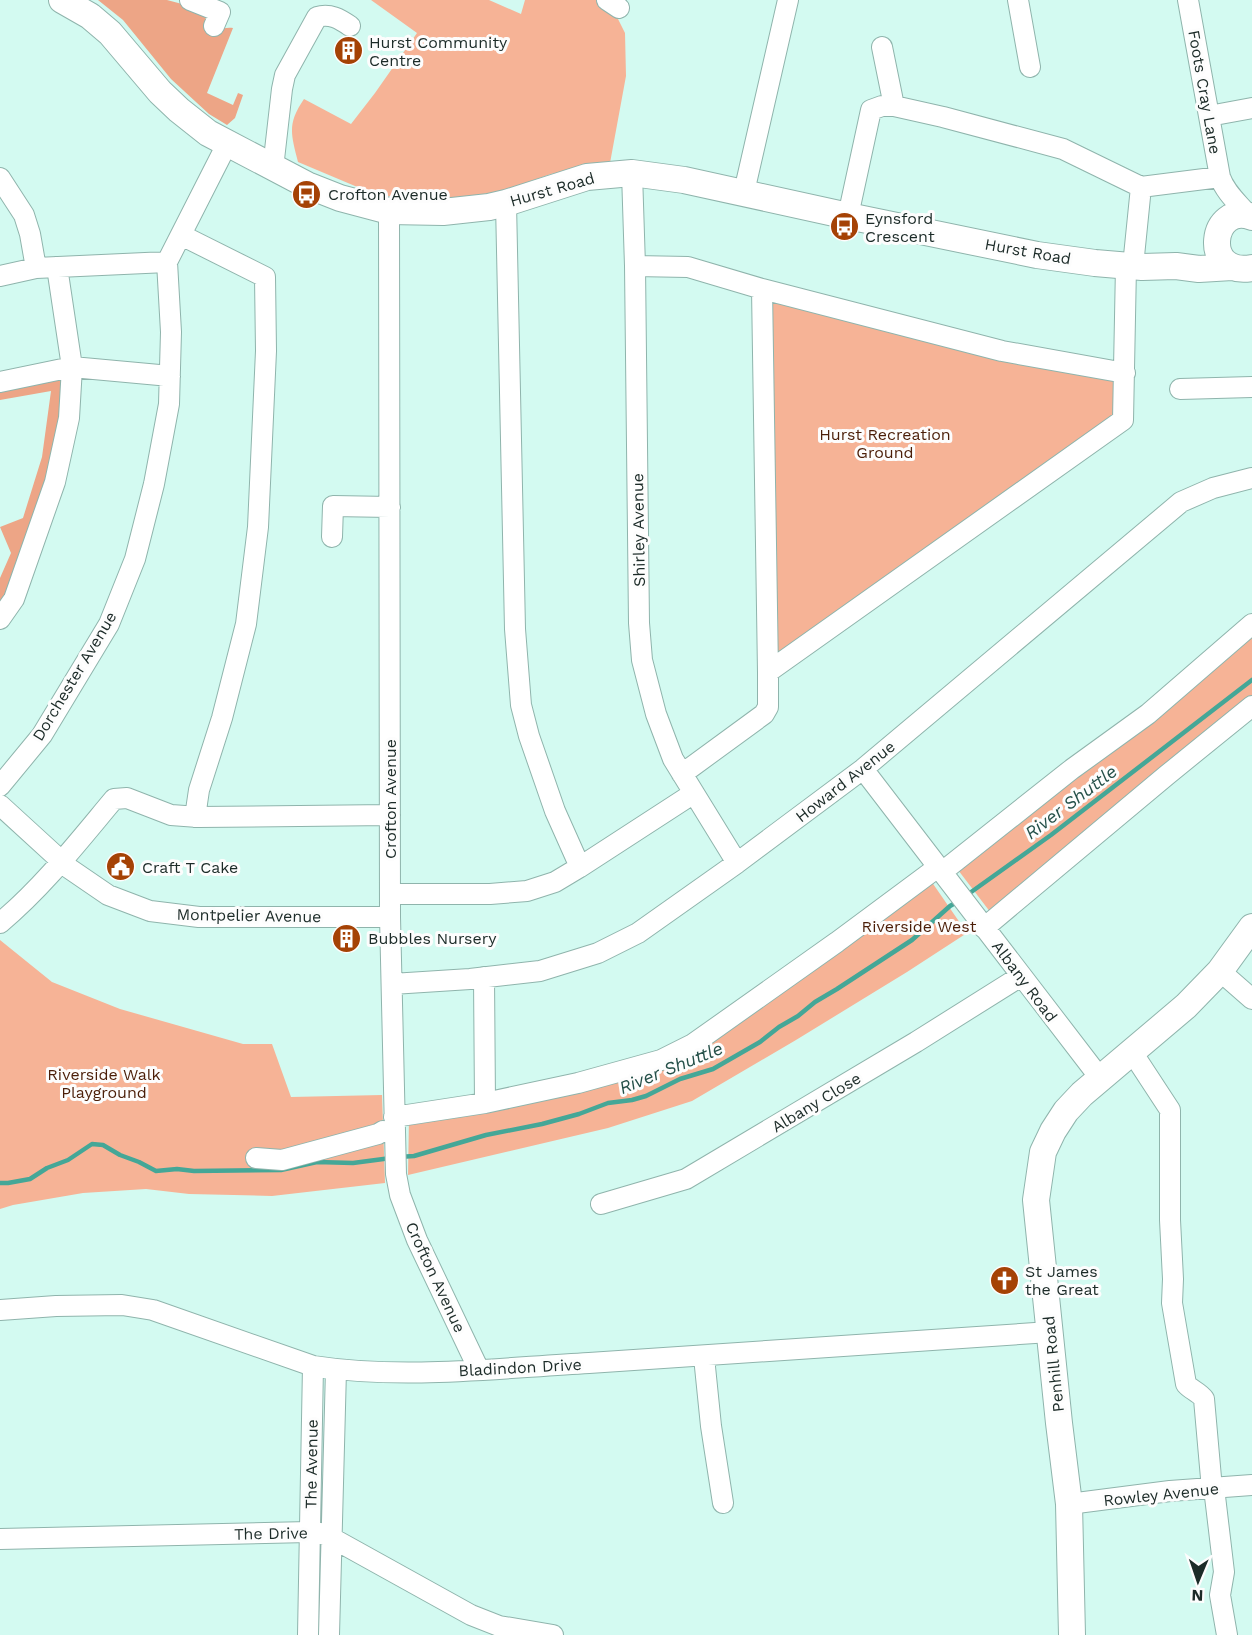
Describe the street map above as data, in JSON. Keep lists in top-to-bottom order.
{
  "streets": {
    "main road": ["Hurst Road", "Penhill Road"],
    "street": [
      "Foots Cray Lane",
      "Shirley Avenue",
      "Dorchester Avenue",
      "Howard Avenue",
      "Crofton Avenue",
      "Montpelier Avenue",
      "Albany Road",
      "Albany Close",
      "Bladindon Drive",
      "The Avenue",
      "Rowley Avenue",
      "The Drive"
    ]
  },
  "crossings": [
    ["Foots Cray Lane", "Hurst Road"],
    ["Hurst Road", "Shirley Avenue"],
    ["Hurst Road", "Crofton Avenue"],
    ["Shirley Avenue", "Howard Avenue"],
    ["Howard Avenue", "Crofton Avenue"],
    ["Howard Avenue", "Albany Road"],
    ["Crofton Avenue", "Montpelier Avenue"],
    ["Crofton Avenue", "Bladindon Drive"],
    ["Albany Road", "Albany Close"],
    ["Albany Road", "Penhill Road"],
    ["Penhill Road", "Bladindon Drive"],
    ["Penhill Road", "Rowley Avenue"],
    ["Bladindon Drive", "The Avenue"],
    ["The Avenue", "The Drive"]
  ],
  "water": ["River Shuttle"],
  "parks": ["Hurst Recreation Ground", "Riverside West", "Riverside Walk Playground"],
  "places": {
    "building": ["Hurst Community Centre", "Bubbles Nursery"],
    "bus stop": ["Crofton Avenue", "Eynsford Crescent"],
    "public building": ["Craft T Cake"],
    "church": ["St James the Great"]
  },
  "north": "bottom"
}
